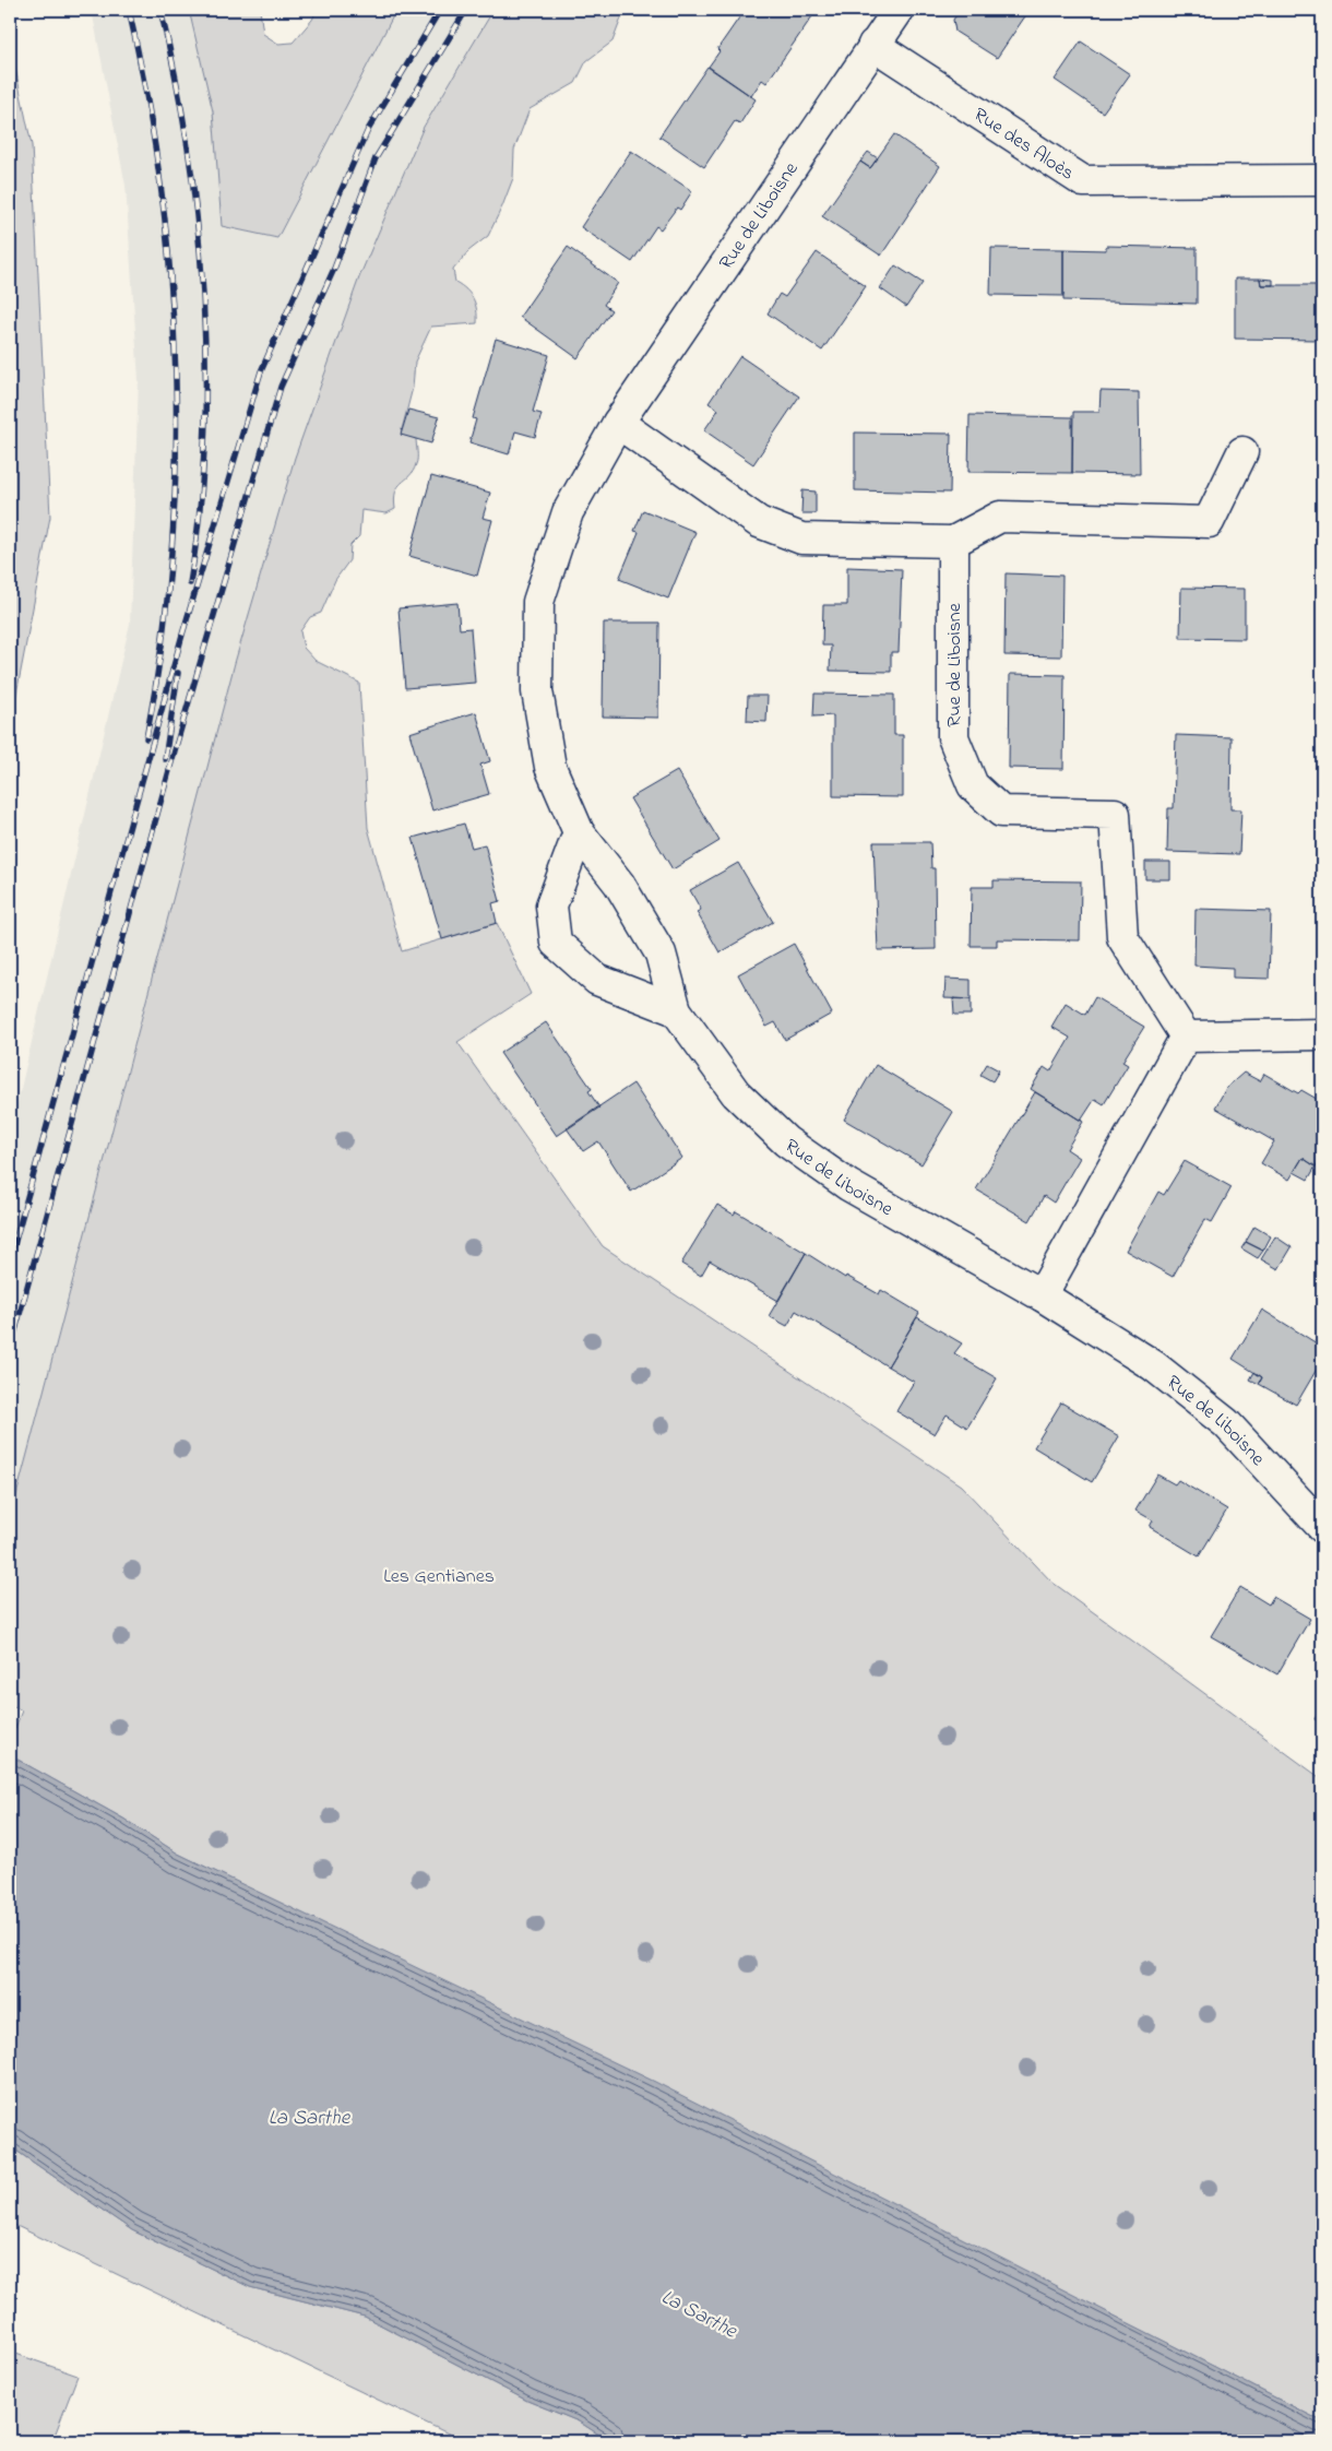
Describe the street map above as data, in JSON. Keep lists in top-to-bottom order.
{
  "streets": {
    "street": ["Rue des Aloès", "Rue de Liboisne"]
  },
  "crossings": [
    ["Rue des Aloès", "Rue de Liboisne"]
  ],
  "water": ["La Sarthe"],
  "parks": ["Les Gentianes"]
}
